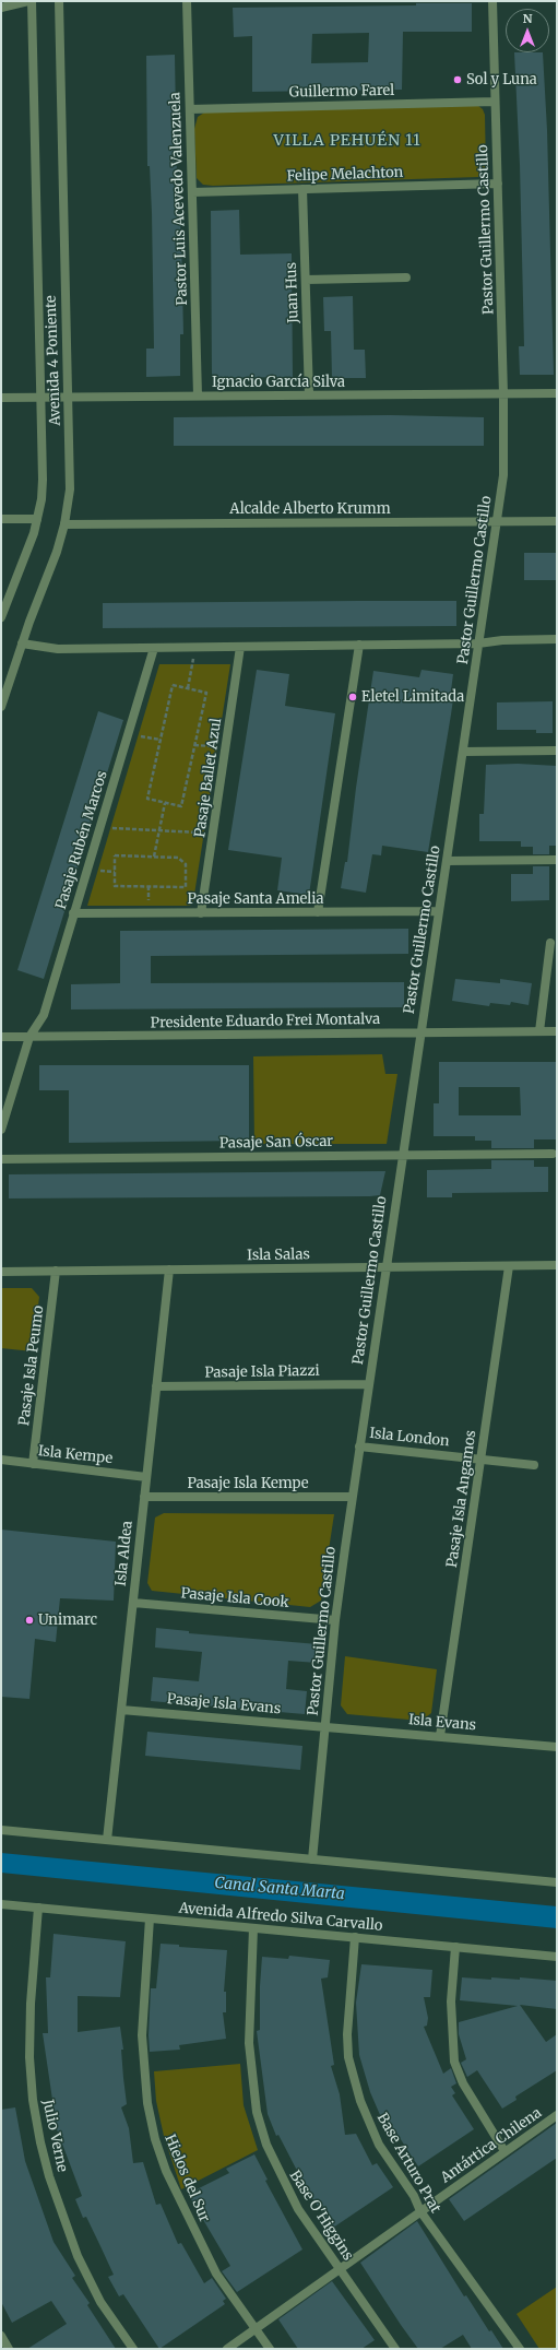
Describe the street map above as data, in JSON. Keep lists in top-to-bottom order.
{
  "streets": {
    "street": [
      "Guillermo Farel",
      "Felipe Melachton",
      "Pastor Luis Acevedo Valenzuela",
      "Pastor Guillermo Castillo",
      "Juan Hus",
      "Avenida 4 Poniente",
      "Ignacio García Silva",
      "Alcalde Alberto Krumm",
      "Pasaje Ballet Azul",
      "Pasaje Rubén Marcos",
      "Pasaje Santa Amelia",
      "Presidente Eduardo Frei Montalva",
      "Pasaje San Óscar",
      "Isla Salas",
      "Pasaje Isla Peumo",
      "Pasaje Isla Piazzi",
      "Isla London",
      "Isla Kempe",
      "Pasaje Isla Kempe",
      "Pasaje Isla Angamos",
      "Isla Aldea",
      "Pasaje Isla Cook",
      "Pasaje Isla Evans",
      "Isla Evans",
      "Avenida Alfredo Silva Carvallo",
      "Julio Verne",
      "Antártica Chilena",
      "Base Arturo Prat",
      "Hielos del Sur",
      "Base O'Higgins"
    ]
  },
  "crossings": [
    ["Guillermo Farel", "Pastor Luis Acevedo Valenzuela"],
    ["Guillermo Farel", "Pastor Guillermo Castillo"],
    ["Felipe Melachton", "Pastor Luis Acevedo Valenzuela"],
    ["Felipe Melachton", "Pastor Guillermo Castillo"],
    ["Felipe Melachton", "Juan Hus"],
    ["Pastor Luis Acevedo Valenzuela", "Ignacio García Silva"],
    ["Pastor Guillermo Castillo", "Ignacio García Silva"],
    ["Pastor Guillermo Castillo", "Alcalde Alberto Krumm"],
    ["Pastor Guillermo Castillo", "Pasaje Santa Amelia"],
    ["Pastor Guillermo Castillo", "Presidente Eduardo Frei Montalva"],
    ["Pastor Guillermo Castillo", "Pasaje San Óscar"],
    ["Pastor Guillermo Castillo", "Isla Salas"],
    ["Pastor Guillermo Castillo", "Pasaje Isla Piazzi"],
    ["Pastor Guillermo Castillo", "Isla London"],
    ["Pastor Guillermo Castillo", "Pasaje Isla Kempe"],
    ["Pastor Guillermo Castillo", "Pasaje Isla Cook"],
    ["Pastor Guillermo Castillo", "Pasaje Isla Evans"],
    ["Pastor Guillermo Castillo", "Isla Evans"],
    ["Juan Hus", "Ignacio García Silva"],
    ["Avenida 4 Poniente", "Ignacio García Silva"],
    ["Avenida 4 Poniente", "Alcalde Alberto Krumm"],
    ["Pasaje Ballet Azul", "Pasaje Santa Amelia"],
    ["Pasaje Rubén Marcos", "Pasaje Santa Amelia"],
    ["Pasaje Rubén Marcos", "Presidente Eduardo Frei Montalva"],
    ["Isla Salas", "Pasaje Isla Peumo"],
    ["Isla Salas", "Pasaje Isla Angamos"],
    ["Isla Salas", "Isla Aldea"],
    ["Pasaje Isla Peumo", "Isla Kempe"],
    ["Pasaje Isla Piazzi", "Isla Aldea"],
    ["Isla London", "Pasaje Isla Angamos"],
    ["Isla Kempe", "Isla Aldea"],
    ["Pasaje Isla Kempe", "Isla Aldea"],
    ["Pasaje Isla Angamos", "Isla Evans"],
    ["Isla Aldea", "Pasaje Isla Cook"],
    ["Isla Aldea", "Pasaje Isla Evans"],
    ["Pasaje Isla Evans", "Isla Evans"],
    ["Avenida Alfredo Silva Carvallo", "Julio Verne"],
    ["Avenida Alfredo Silva Carvallo", "Base Arturo Prat"],
    ["Avenida Alfredo Silva Carvallo", "Hielos del Sur"],
    ["Avenida Alfredo Silva Carvallo", "Base O'Higgins"],
    ["Antártica Chilena", "Base Arturo Prat"],
    ["Antártica Chilena", "Hielos del Sur"],
    ["Antártica Chilena", "Base O'Higgins"]
  ],
  "districts": ["VILLA PEHUÉN 11"],
  "water": ["Canal Santa Marta"],
  "places": ["Sol y Luna", "Eletel Limitada", "Unimarc"],
  "north": "top"
}
